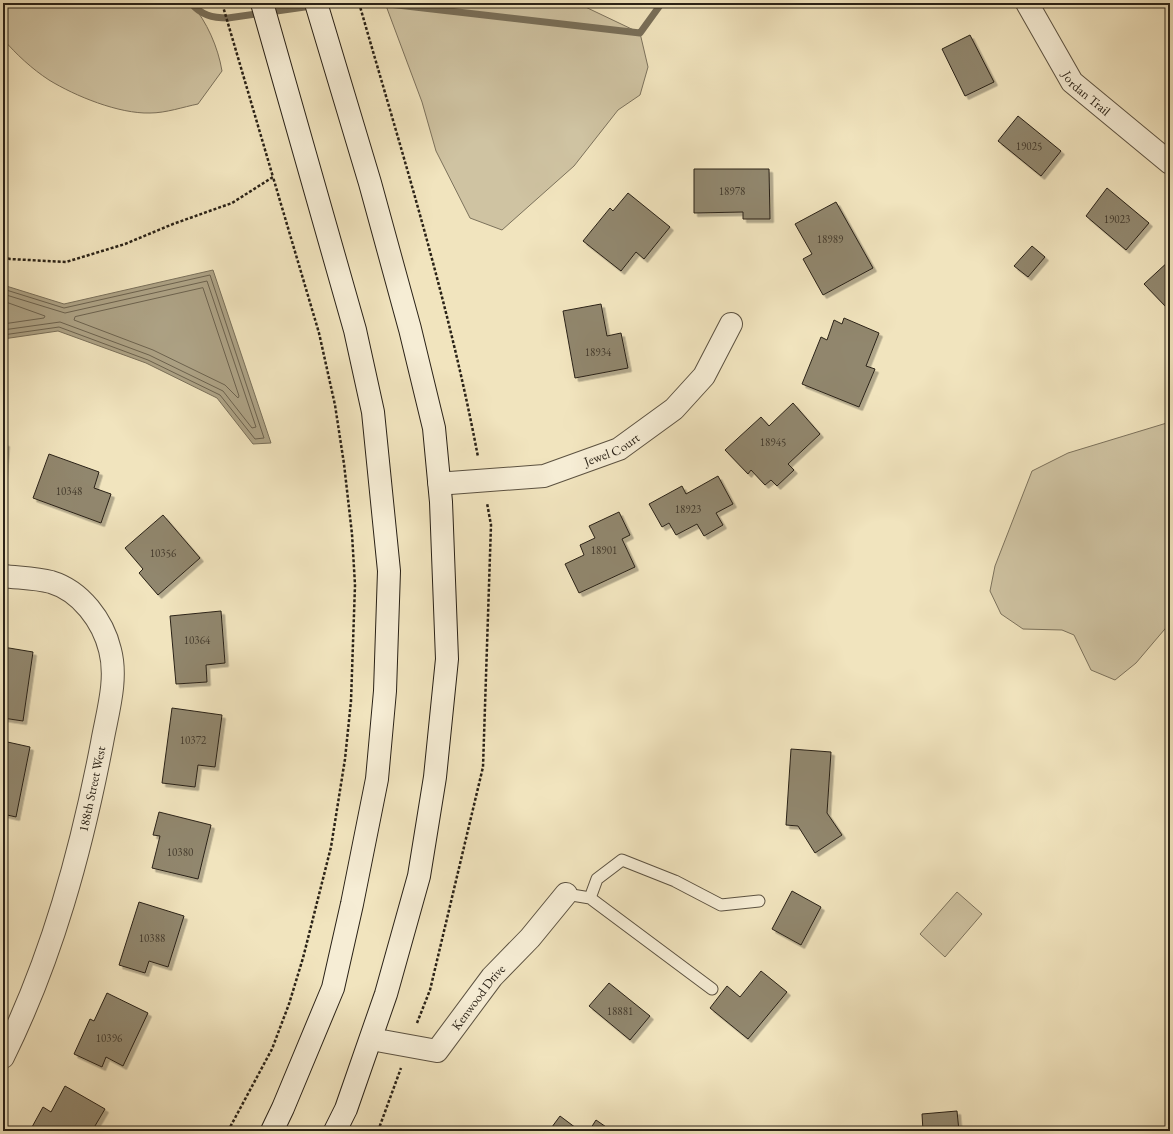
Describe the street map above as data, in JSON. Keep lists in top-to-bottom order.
{
  "streets": {
    "main road": [
      "Jordan Trail",
      "Jewel Court",
      "188th Street West",
      "Kenwood Drive"
    ]
  },
  "house_numbers": [
    "19025",
    "18978",
    "19023",
    "18989",
    "18934",
    "18945",
    "10348",
    "18923",
    "18901",
    "10356",
    "10364",
    "10372",
    "10380",
    "10388",
    "18881",
    "10396"
  ]
}
